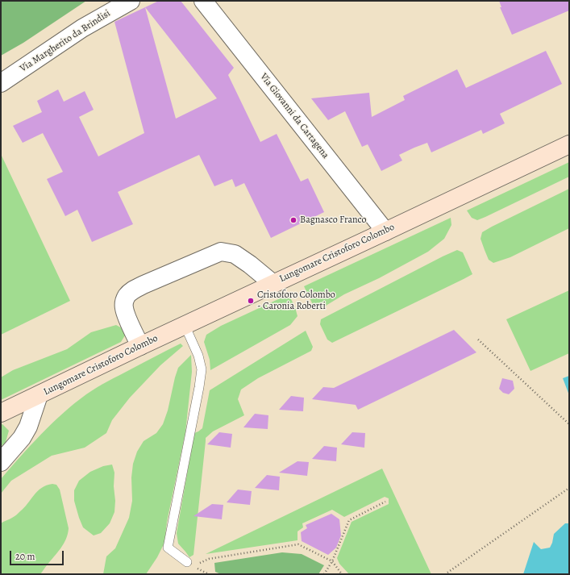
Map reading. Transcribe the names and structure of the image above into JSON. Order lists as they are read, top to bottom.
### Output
{
  "streets": {
    "main road": ["Lungomare Cristoforo Colombo"],
    "street": ["Via Margherito da Brindisi", "Via Giovanni da Cartagena"]
  },
  "crossings": [
    ["Via Giovanni da Cartagena", "Lungomare Cristoforo Colombo"]
  ],
  "places": ["Bagnasco Franco", "Cristoforo Colombo - Caronia Roberti"],
  "scale_bar": "20 m"
}
